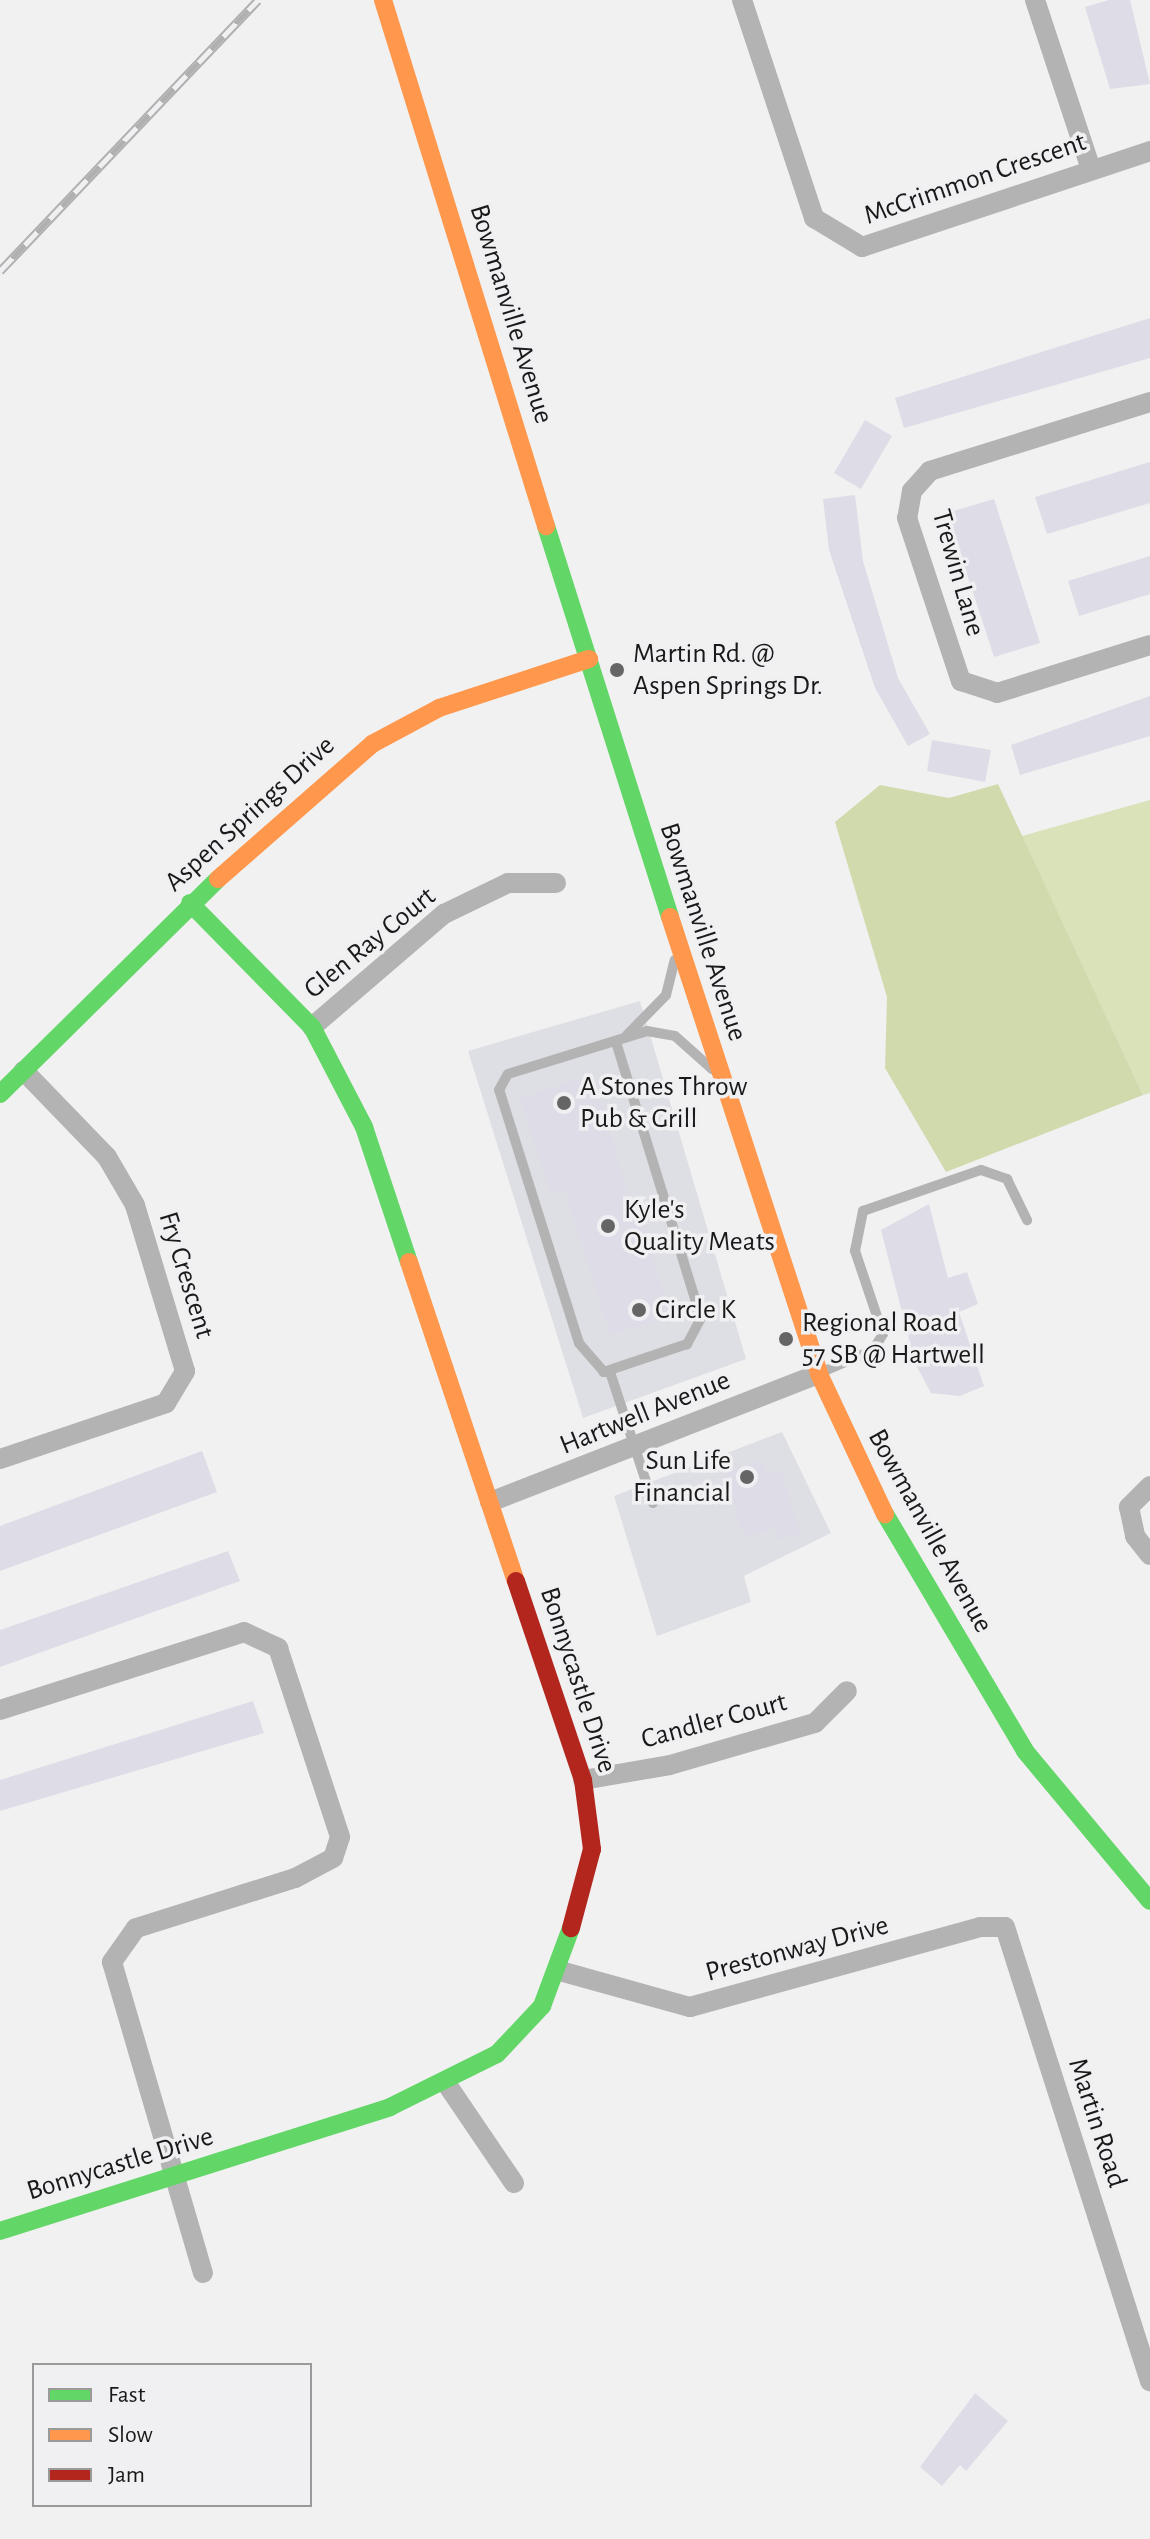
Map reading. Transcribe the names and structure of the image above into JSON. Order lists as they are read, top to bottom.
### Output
{
  "streets": {
    "street": [
      "McCrimmon Crescent",
      "Bowmanville Avenue",
      "Trewin Lane",
      "Aspen Springs Drive",
      "Glen Ray Court",
      "Fry Crescent",
      "Hartwell Avenue",
      "Bonnycastle Drive",
      "Candler Court",
      "Prestonway Drive",
      "Martin Road"
    ]
  },
  "crossings": [
    ["Bowmanville Avenue", "Aspen Springs Drive"],
    ["Bowmanville Avenue", "Hartwell Avenue"],
    ["Aspen Springs Drive", "Fry Crescent"],
    ["Aspen Springs Drive", "Bonnycastle Drive"],
    ["Glen Ray Court", "Bonnycastle Drive"],
    ["Hartwell Avenue", "Bonnycastle Drive"],
    ["Bonnycastle Drive", "Candler Court"],
    ["Bonnycastle Drive", "Prestonway Drive"],
    ["Prestonway Drive", "Martin Road"]
  ],
  "places": [
    "Martin Rd. @ Aspen Springs Dr.",
    "A Stones Throw Pub & Grill",
    "Kyle's Quality Meats",
    "Circle K",
    "Regional Road 57 SB @ Hartwell",
    "Sun Life Financial"
  ],
  "legend": ["Fast", "Slow", "Jam"]
}
